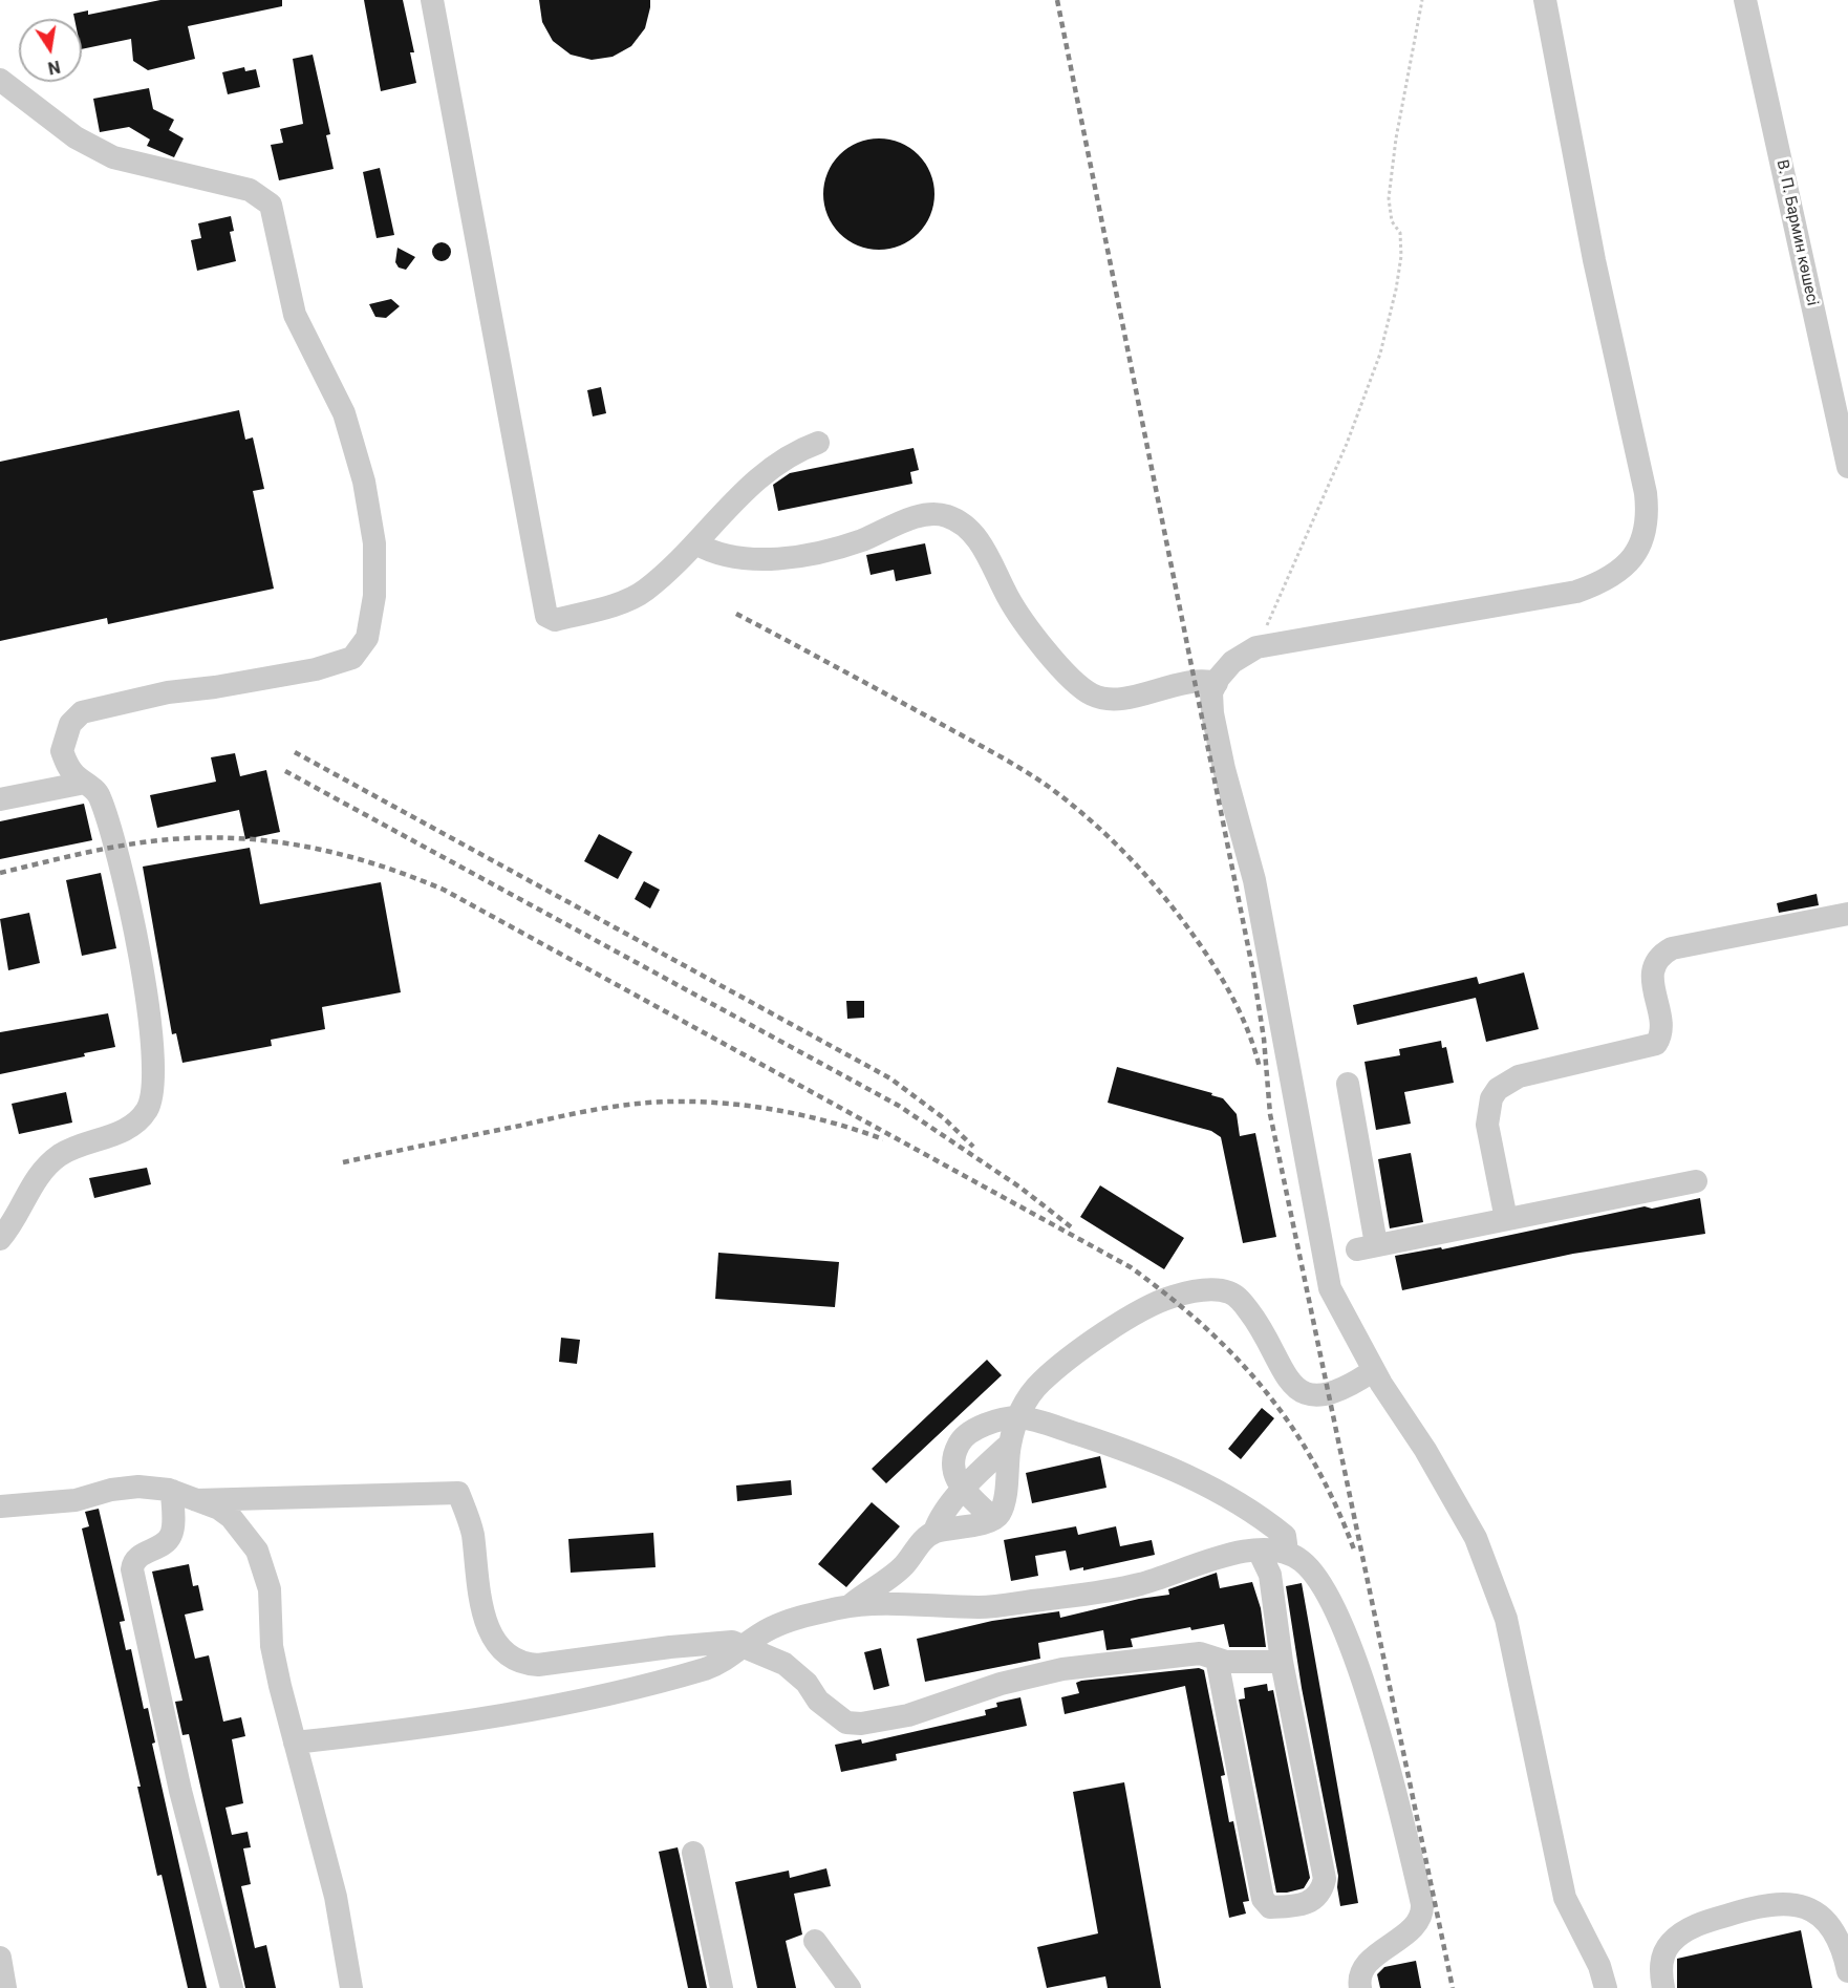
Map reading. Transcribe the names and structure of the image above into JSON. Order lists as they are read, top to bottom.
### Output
{
  "streets": {
    "street": ["В. П. Бармин көшесі"]
  },
  "north": "bottom"
}
